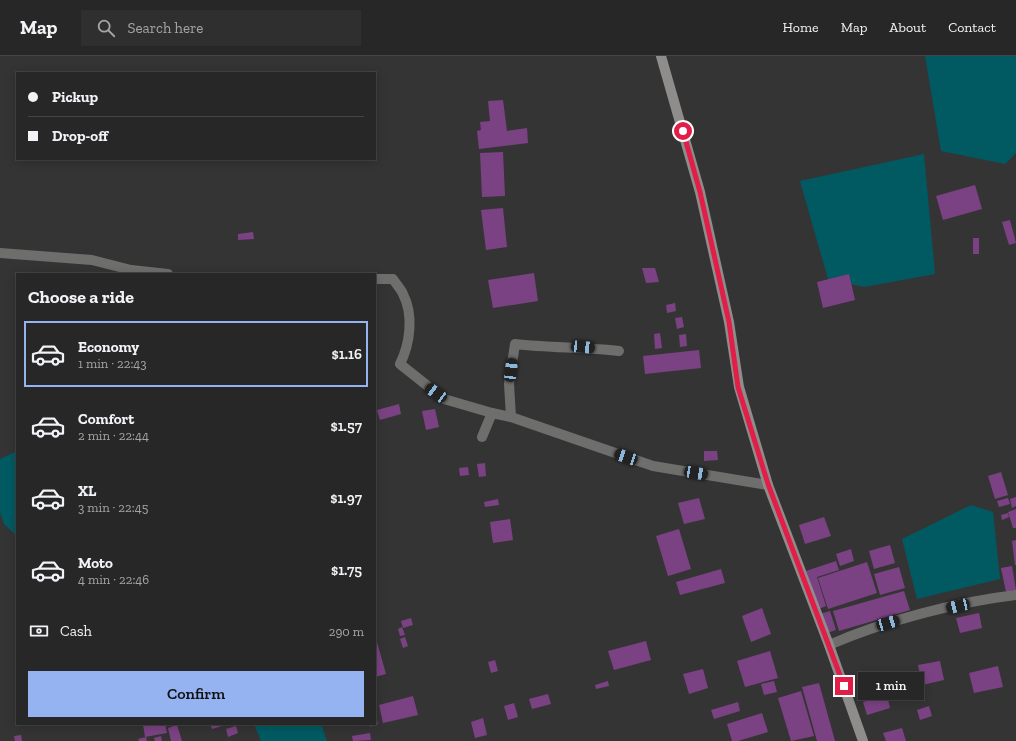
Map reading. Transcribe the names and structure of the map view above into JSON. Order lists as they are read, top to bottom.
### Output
{
  "page": {
    "header": "Map",
    "search": "Search here",
    "nav": [
      "Home",
      "Map",
      "About",
      "Contact"
    ],
    "banner": ["Pickup", "Drop-off"],
    "heading": "Choose a ride",
    "list": [
      {
        "name": "Economy",
        "note": "1 min · 22:43",
        "value": "$1.16"
      },
      {
        "name": "Comfort",
        "note": "2 min · 22:44",
        "value": "$1.57"
      },
      {
        "name": "XL",
        "note": "3 min · 22:45",
        "value": "$1.97"
      },
      {
        "name": "Moto",
        "note": "4 min · 22:46",
        "value": "$1.75"
      }
    ],
    "pay": ["Cash", "290 m"],
    "buttons": "Confirm",
    "bubble": "1 min"
  }
}
